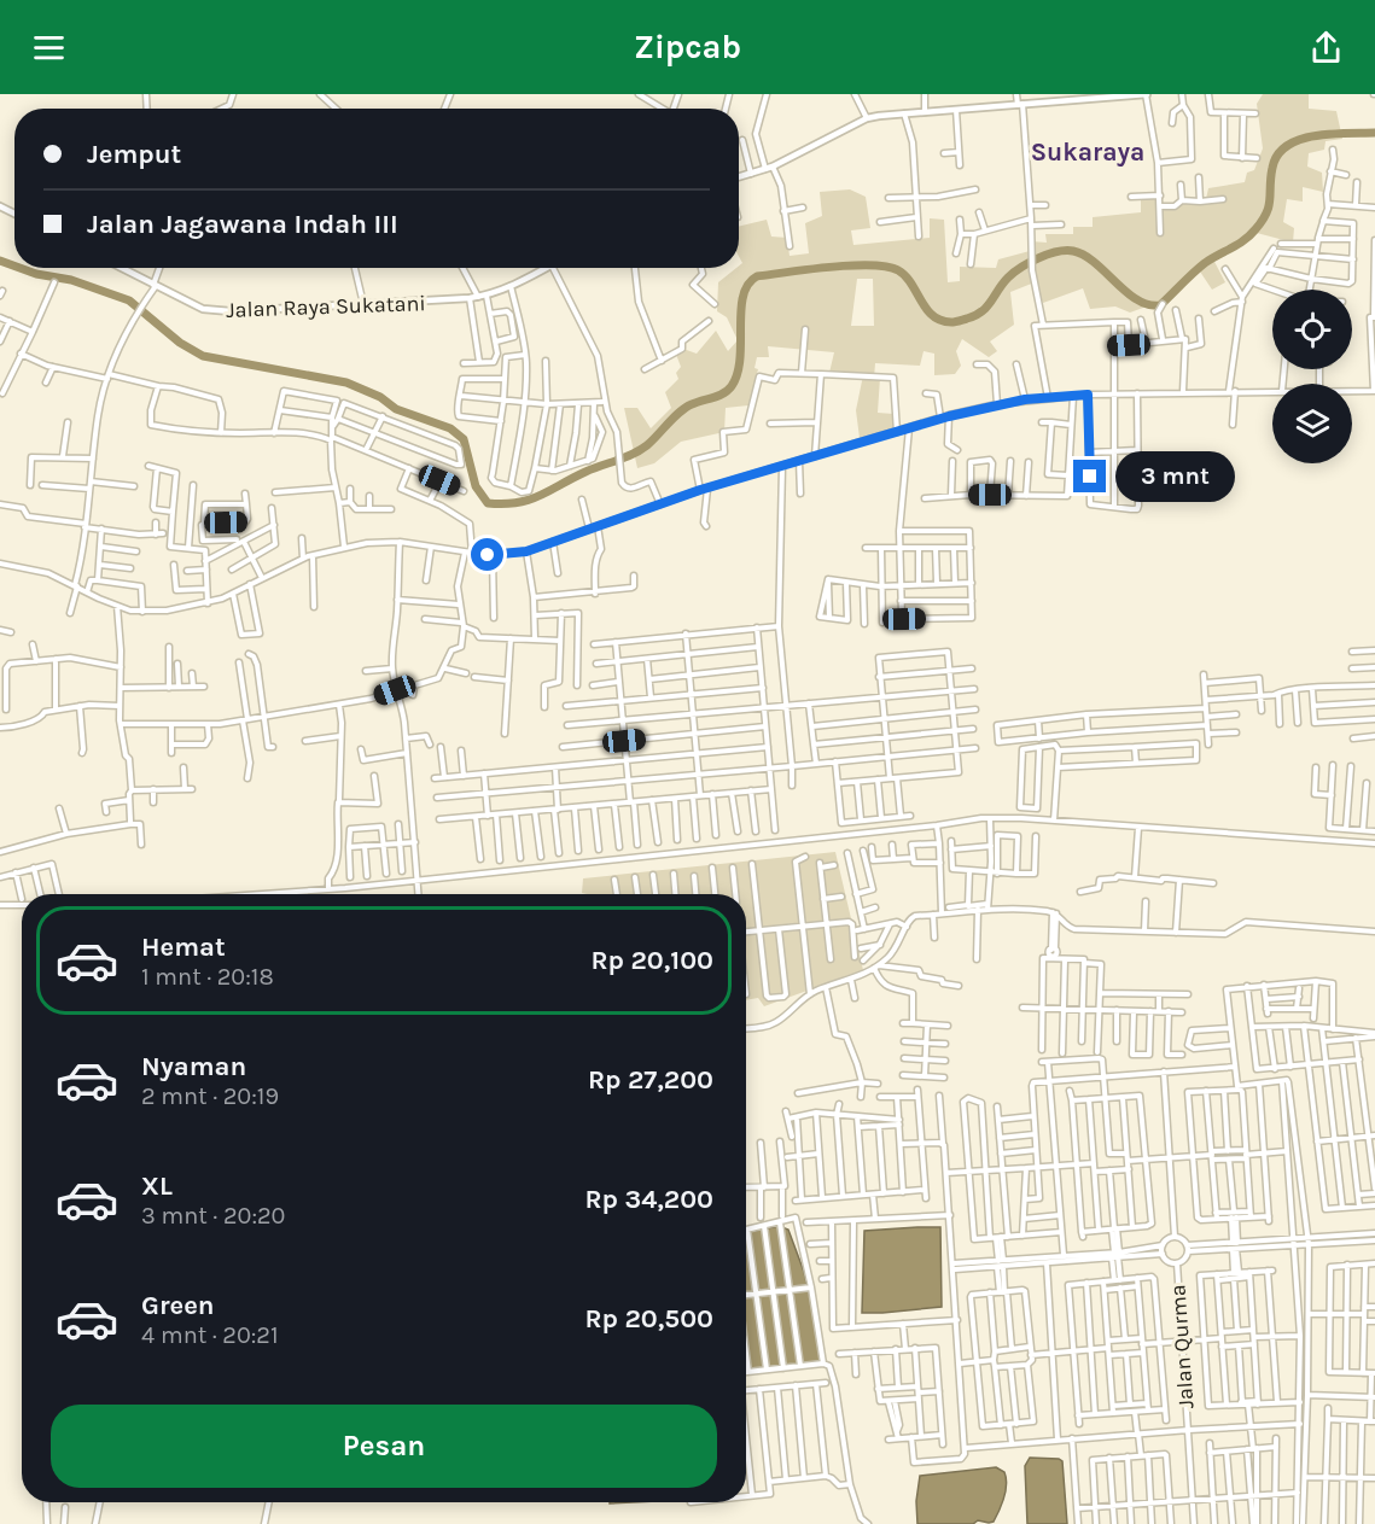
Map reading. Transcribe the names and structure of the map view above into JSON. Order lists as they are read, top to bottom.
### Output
{
  "streets": {
    "main road": ["Jalan Raya Sukatani"],
    "street": ["Jalan Qurma"]
  },
  "districts": ["Sukaraya"],
  "page": {
    "header": "Zipcab",
    "banner": ["Jemput", "Jalan Jagawana Indah III"],
    "bubble": "3 mnt",
    "list": [
      {
        "name": "Hemat",
        "note": "1 mnt · 20:18",
        "value": "Rp 20,100"
      },
      {
        "name": "Nyaman",
        "note": "2 mnt · 20:19",
        "value": "Rp 27,200"
      },
      {
        "name": "XL",
        "note": "3 mnt · 20:20",
        "value": "Rp 34,200"
      },
      {
        "name": "Green",
        "note": "4 mnt · 20:21",
        "value": "Rp 20,500"
      }
    ],
    "buttons": "Pesan"
  }
}
